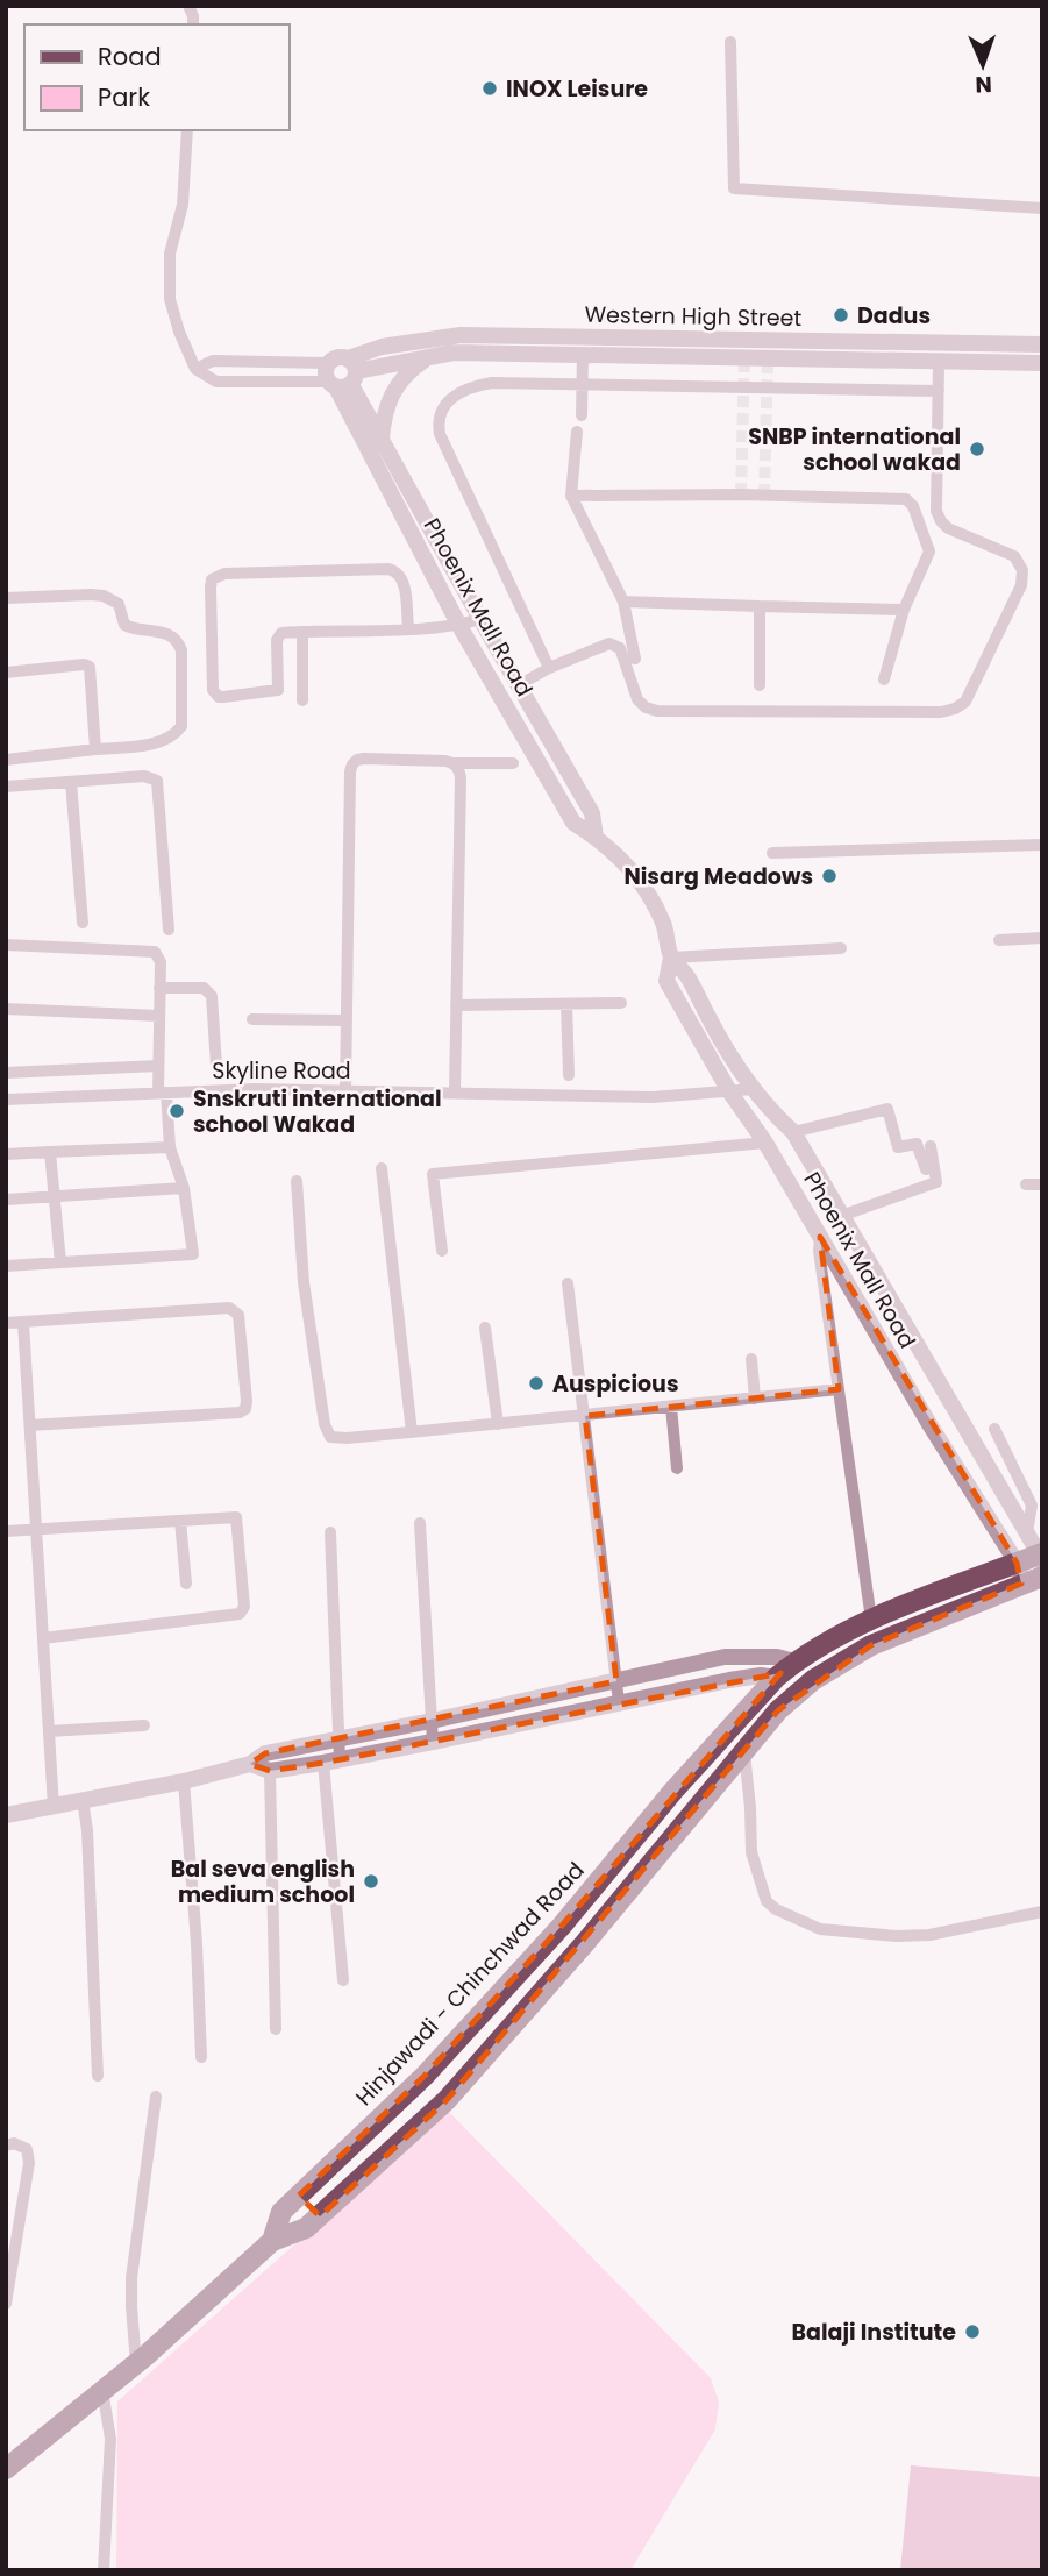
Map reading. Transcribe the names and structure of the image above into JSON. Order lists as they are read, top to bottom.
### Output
{
  "streets": {
    "main road": ["Hinjawadi - Chinchwad Road"],
    "street": ["Western High Street", "Phoenix Mall Road", "Skyline Road"]
  },
  "crossings": [
    ["Western High Street", "Phoenix Mall Road"],
    ["Phoenix Mall Road", "Skyline Road"],
    ["Phoenix Mall Road", "Hinjawadi - Chinchwad Road"]
  ],
  "places": [
    "INOX Leisure",
    "Dadus",
    "SNBP international school wakad",
    "Nisarg Meadows",
    "Snskruti international school Wakad",
    "Auspicious",
    "Bal seva english medium school",
    "Balaji Institute"
  ],
  "legend": ["Road", "Park"],
  "north": "bottom"
}
